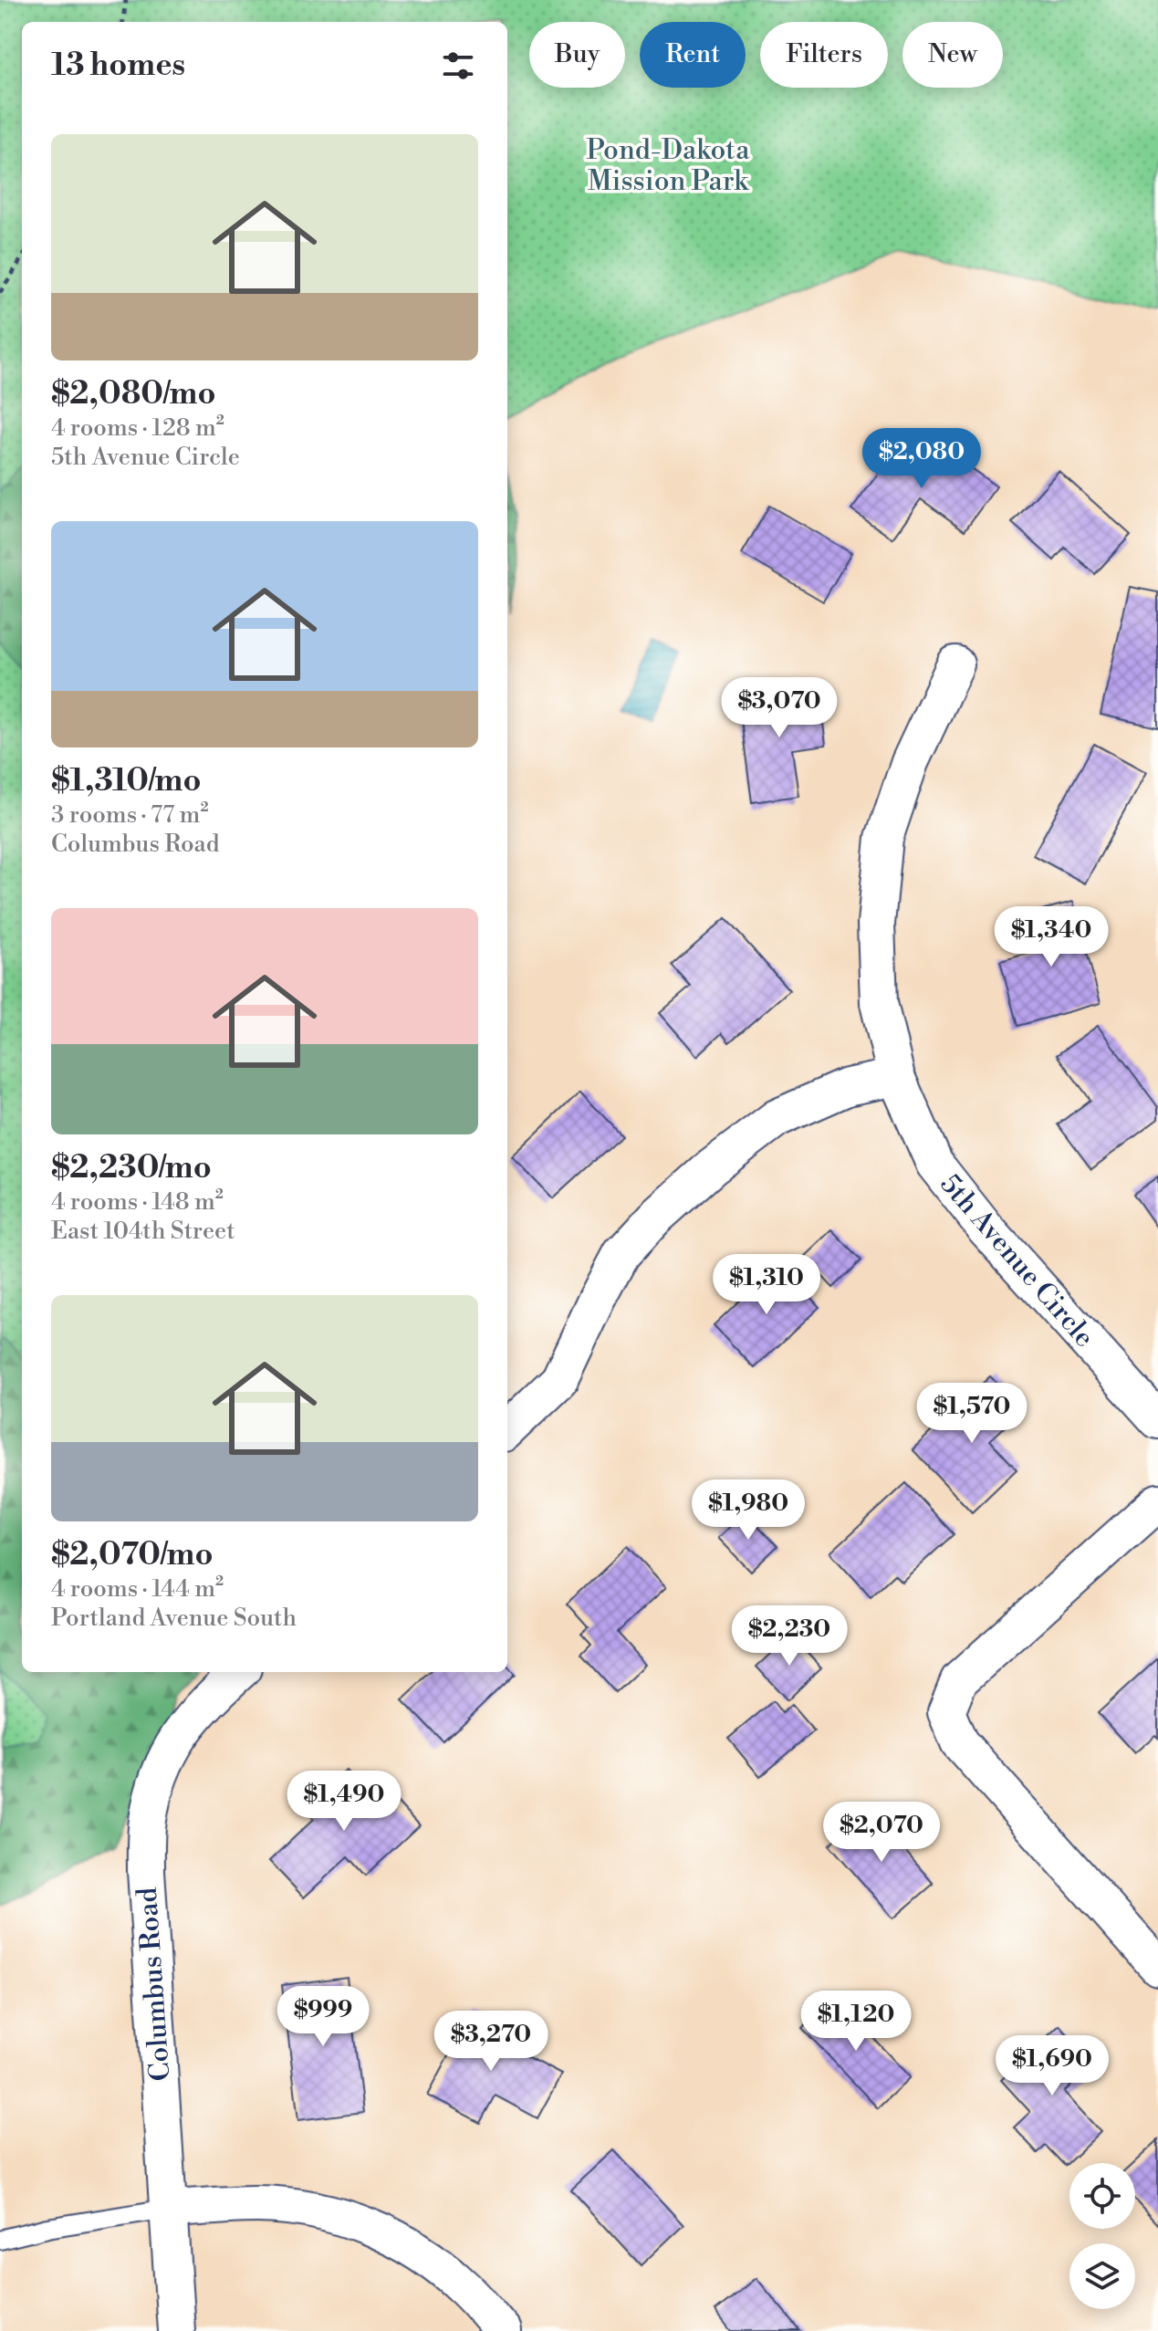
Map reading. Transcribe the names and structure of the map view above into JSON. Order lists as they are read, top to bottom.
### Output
{
  "streets": {
    "street": ["5th Avenue Circle", "Columbus Road"]
  },
  "parks": ["Pond-Dakota Mission Park"],
  "page": {
    "chip": [
      "Buy",
      "Rent",
      "Filters",
      "New"
    ],
    "heading": "13 homes",
    "list": [
      {
        "name": "$2,080/mo",
        "note": "4 rooms · 128 m² · 5th Avenue Circle"
      },
      {
        "name": "$1,310/mo",
        "note": "3 rooms · 77 m² · Columbus Road"
      },
      {
        "name": "$2,230/mo",
        "note": "4 rooms · 148 m² · East 104th Street"
      },
      {
        "name": "$2,070/mo",
        "note": "4 rooms · 144 m² · Portland Avenue South"
      }
    ],
    "price": [
      "$2,080",
      "$3,070",
      "$1,340",
      "$1,310",
      "$1,570",
      "$1,980",
      "$2,230",
      "$1,490",
      "$2,070",
      "$999",
      "$1,120",
      "$3,270",
      "$1,690"
    ]
  }
}
